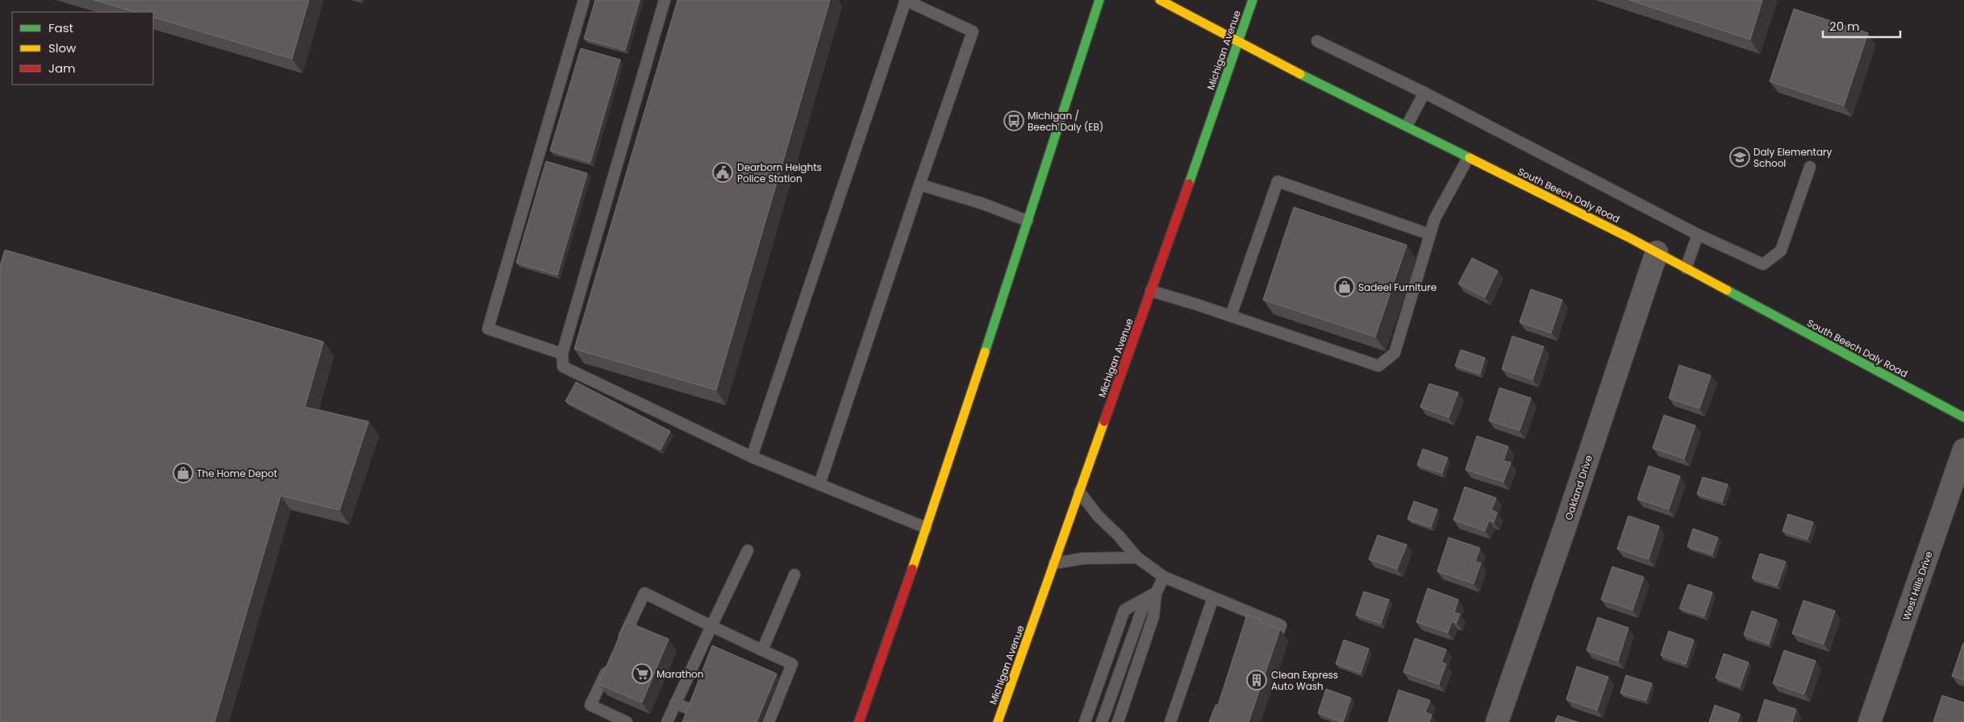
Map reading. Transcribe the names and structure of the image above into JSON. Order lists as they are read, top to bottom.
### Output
{
  "streets": {
    "main road": ["Michigan Avenue", "South Beech Daly Road"],
    "street": ["Oakland Drive", "West Hills Drive"]
  },
  "crossings": [
    ["Michigan Avenue", "South Beech Daly Road"],
    ["South Beech Daly Road", "Oakland Drive"]
  ],
  "places": {
    "bus stop": ["Michigan / Beech Daly (EB)"],
    "school or university": ["Daly Elementary School"],
    "public building": ["Dearborn Heights Police Station"],
    "shop": ["Sadeel Furniture", "The Home Depot"],
    "supermarket": ["Marathon"],
    "building": ["Clean Express Auto Wash"]
  },
  "legend": ["Fast", "Slow", "Jam"],
  "scale_bar": "20 m"
}
